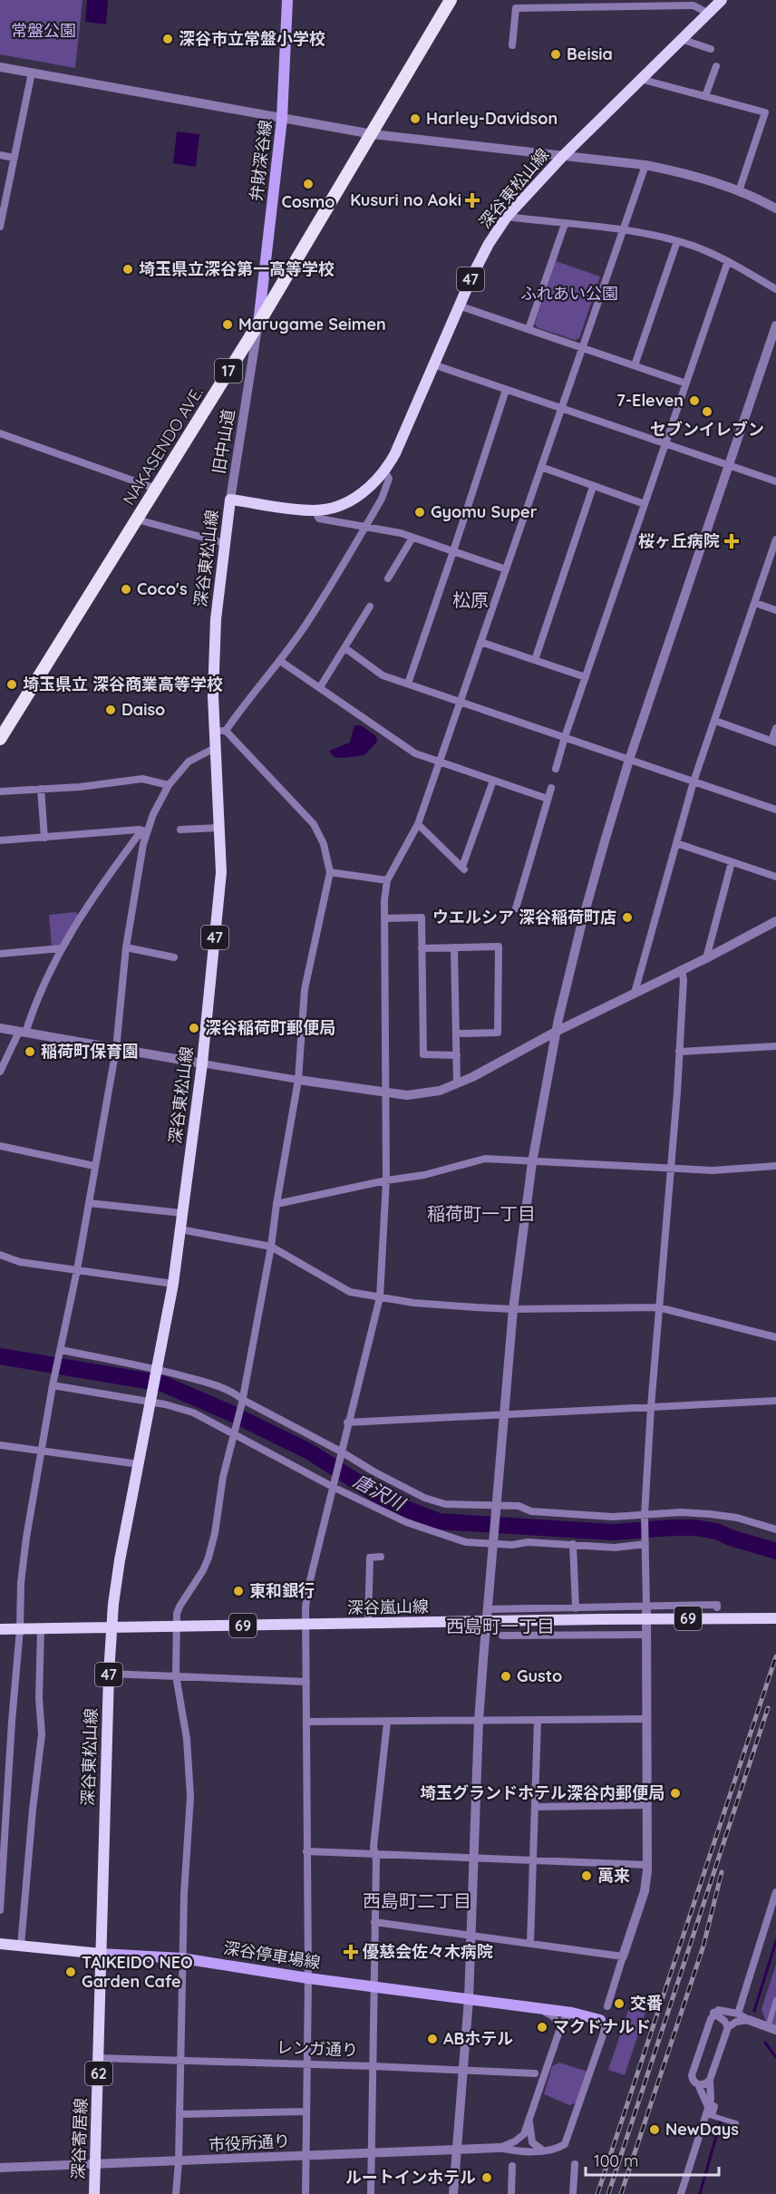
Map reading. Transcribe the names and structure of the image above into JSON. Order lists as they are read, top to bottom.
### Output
{
  "streets": {
    "highway": ["17", "NAKASENDO AVE."],
    "main road": [
      "弁財深谷線",
      "深谷東松山線",
      "47",
      "深谷嵐山線",
      "69",
      "深谷停車場線",
      "62",
      "深谷寄居線"
    ],
    "street": ["旧中山道", "レンガ通り", "市役所通り"]
  },
  "crossings": [
    ["弁財深谷線", "旧中山道"],
    ["弁財深谷線", "NAKASENDO AVE."],
    ["深谷東松山線", "47"],
    ["深谷東松山線", "旧中山道"],
    ["深谷東松山線", "深谷嵐山線"],
    ["深谷東松山線", "深谷停車場線"],
    ["深谷東松山線", "深谷寄居線"],
    ["旧中山道", "NAKASENDO AVE."],
    ["深谷停車場線", "深谷寄居線"],
    ["レンガ通り", "深谷寄居線"],
    ["深谷寄居線", "市役所通り"]
  ],
  "districts": [
    "松原",
    "稲荷町一丁目",
    "西島町一丁目",
    "西島町二丁目"
  ],
  "water": ["唐沢川"],
  "parks": ["常盤公園", "ふれあい公園"],
  "places": {
    "other": [
      "深谷市立常盤小学校",
      "Beisia",
      "Harley-Davidson",
      "Cosmo",
      "埼玉県立深谷第一高等学校",
      "Marugame Seimen",
      "7-Eleven",
      "セブンイレブン",
      "Gyomu Super",
      "Coco's",
      "埼玉県立 深谷商業高等学校",
      "Daiso",
      "ウエルシア 深谷稲荷町店",
      "深谷稲荷町郵便局",
      "稲荷町保育園",
      "東和銀行",
      "Gusto",
      "埼玉グランドホテル深谷内郵便局",
      "萬来",
      "TAIKEIDO NEO Garden Cafe",
      "交番",
      "マクドナルド",
      "ABホテル",
      "NewDays",
      "ルートインホテル"
    ],
    "health": ["Kusuri no Aoki", "桜ヶ丘病院", "優慈会佐々木病院"]
  },
  "scale_bar": "100 m"
}
